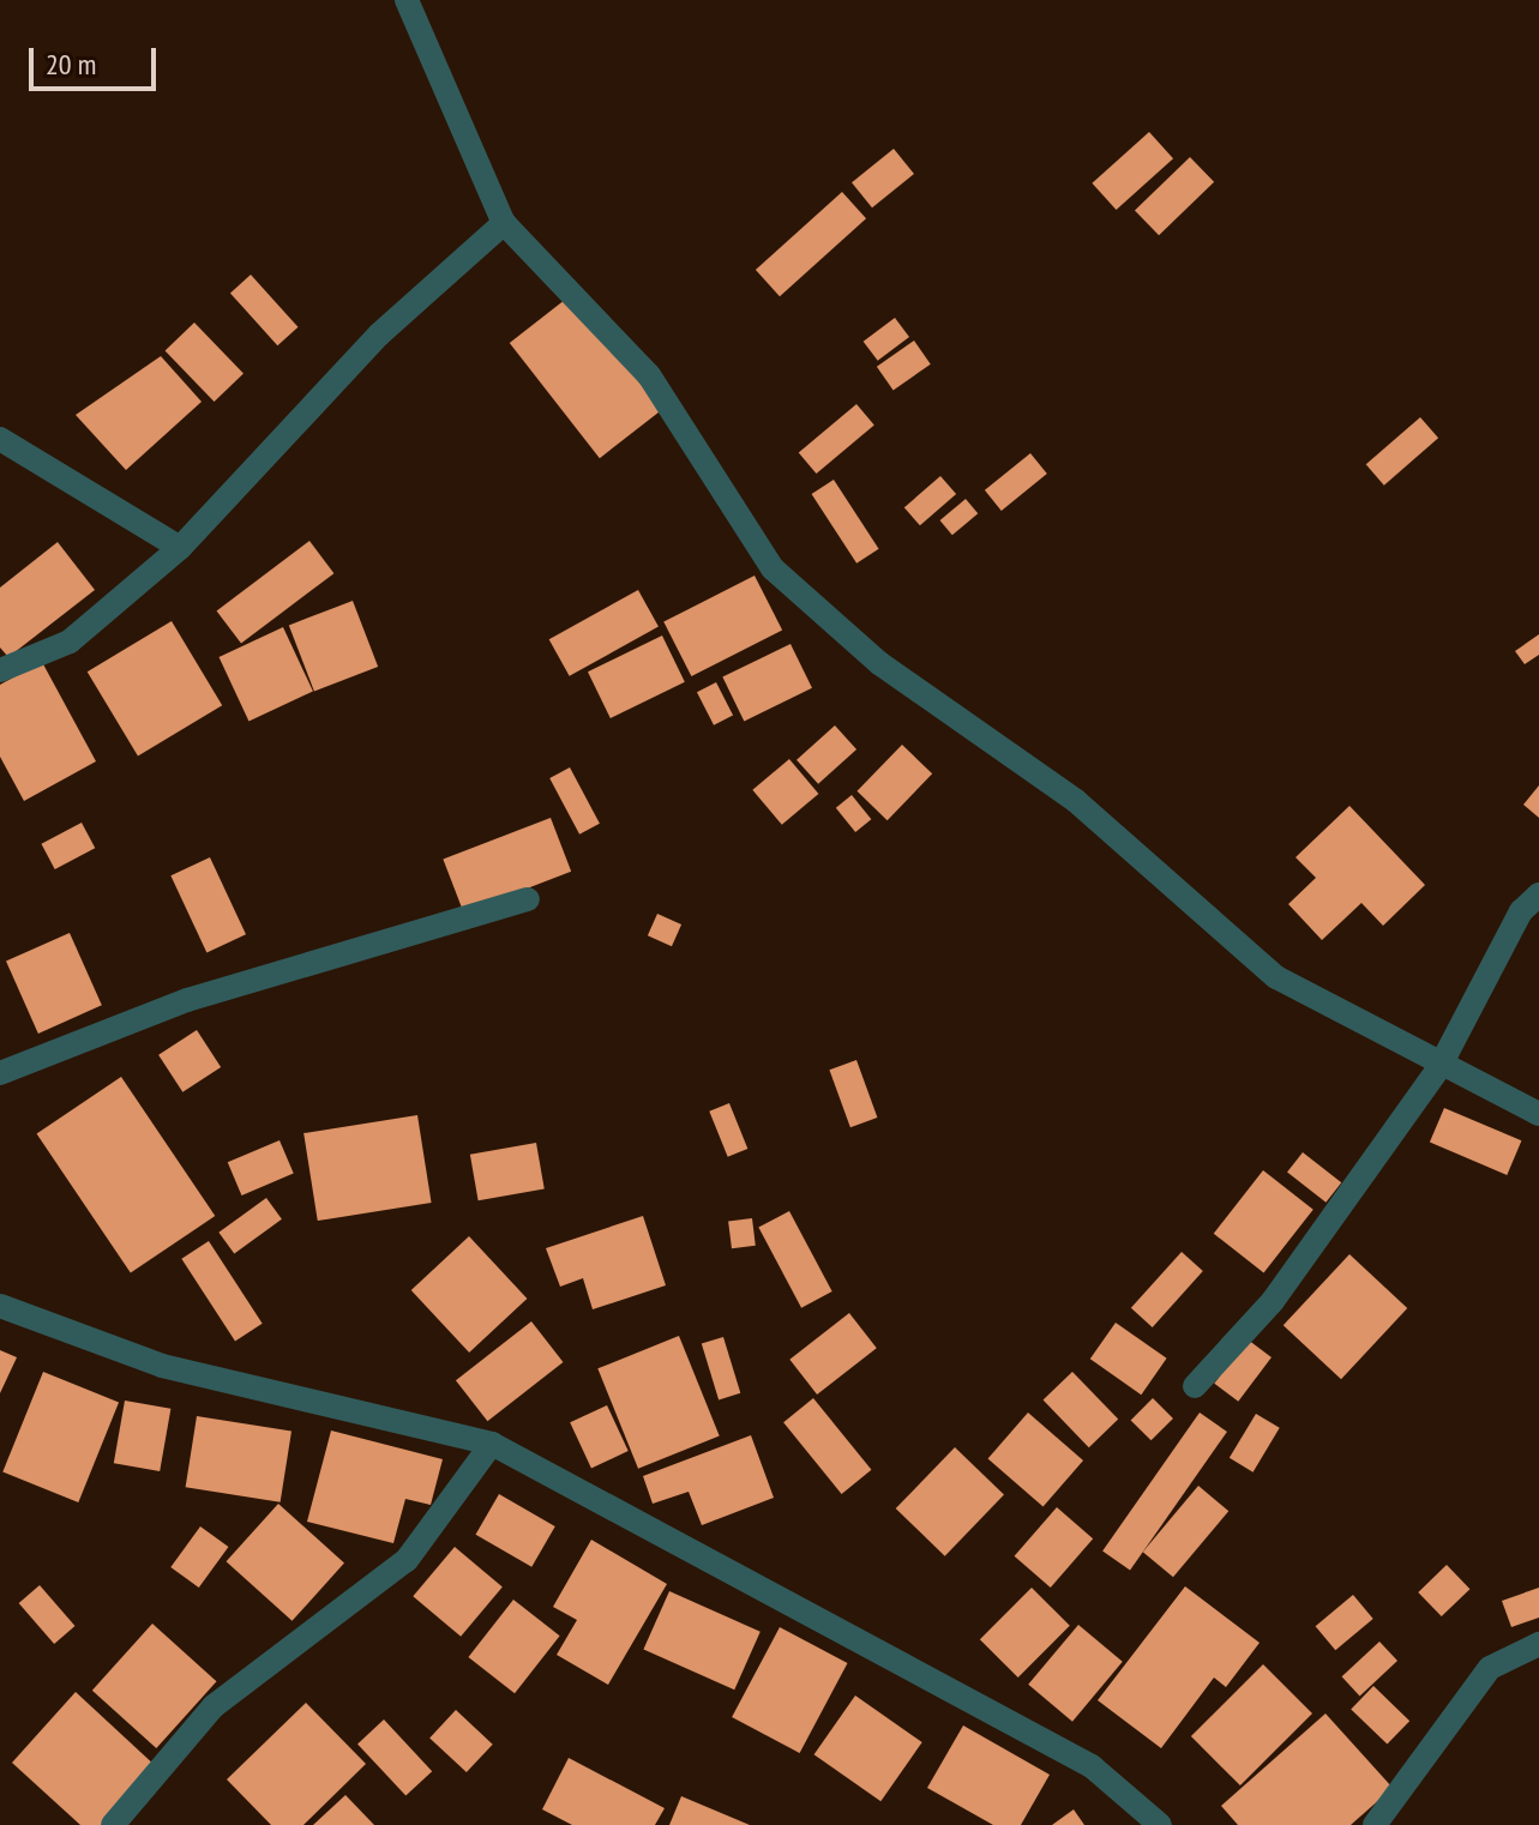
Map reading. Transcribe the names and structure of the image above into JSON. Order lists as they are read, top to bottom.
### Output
{
  "scale_bar": "20 m"
}
